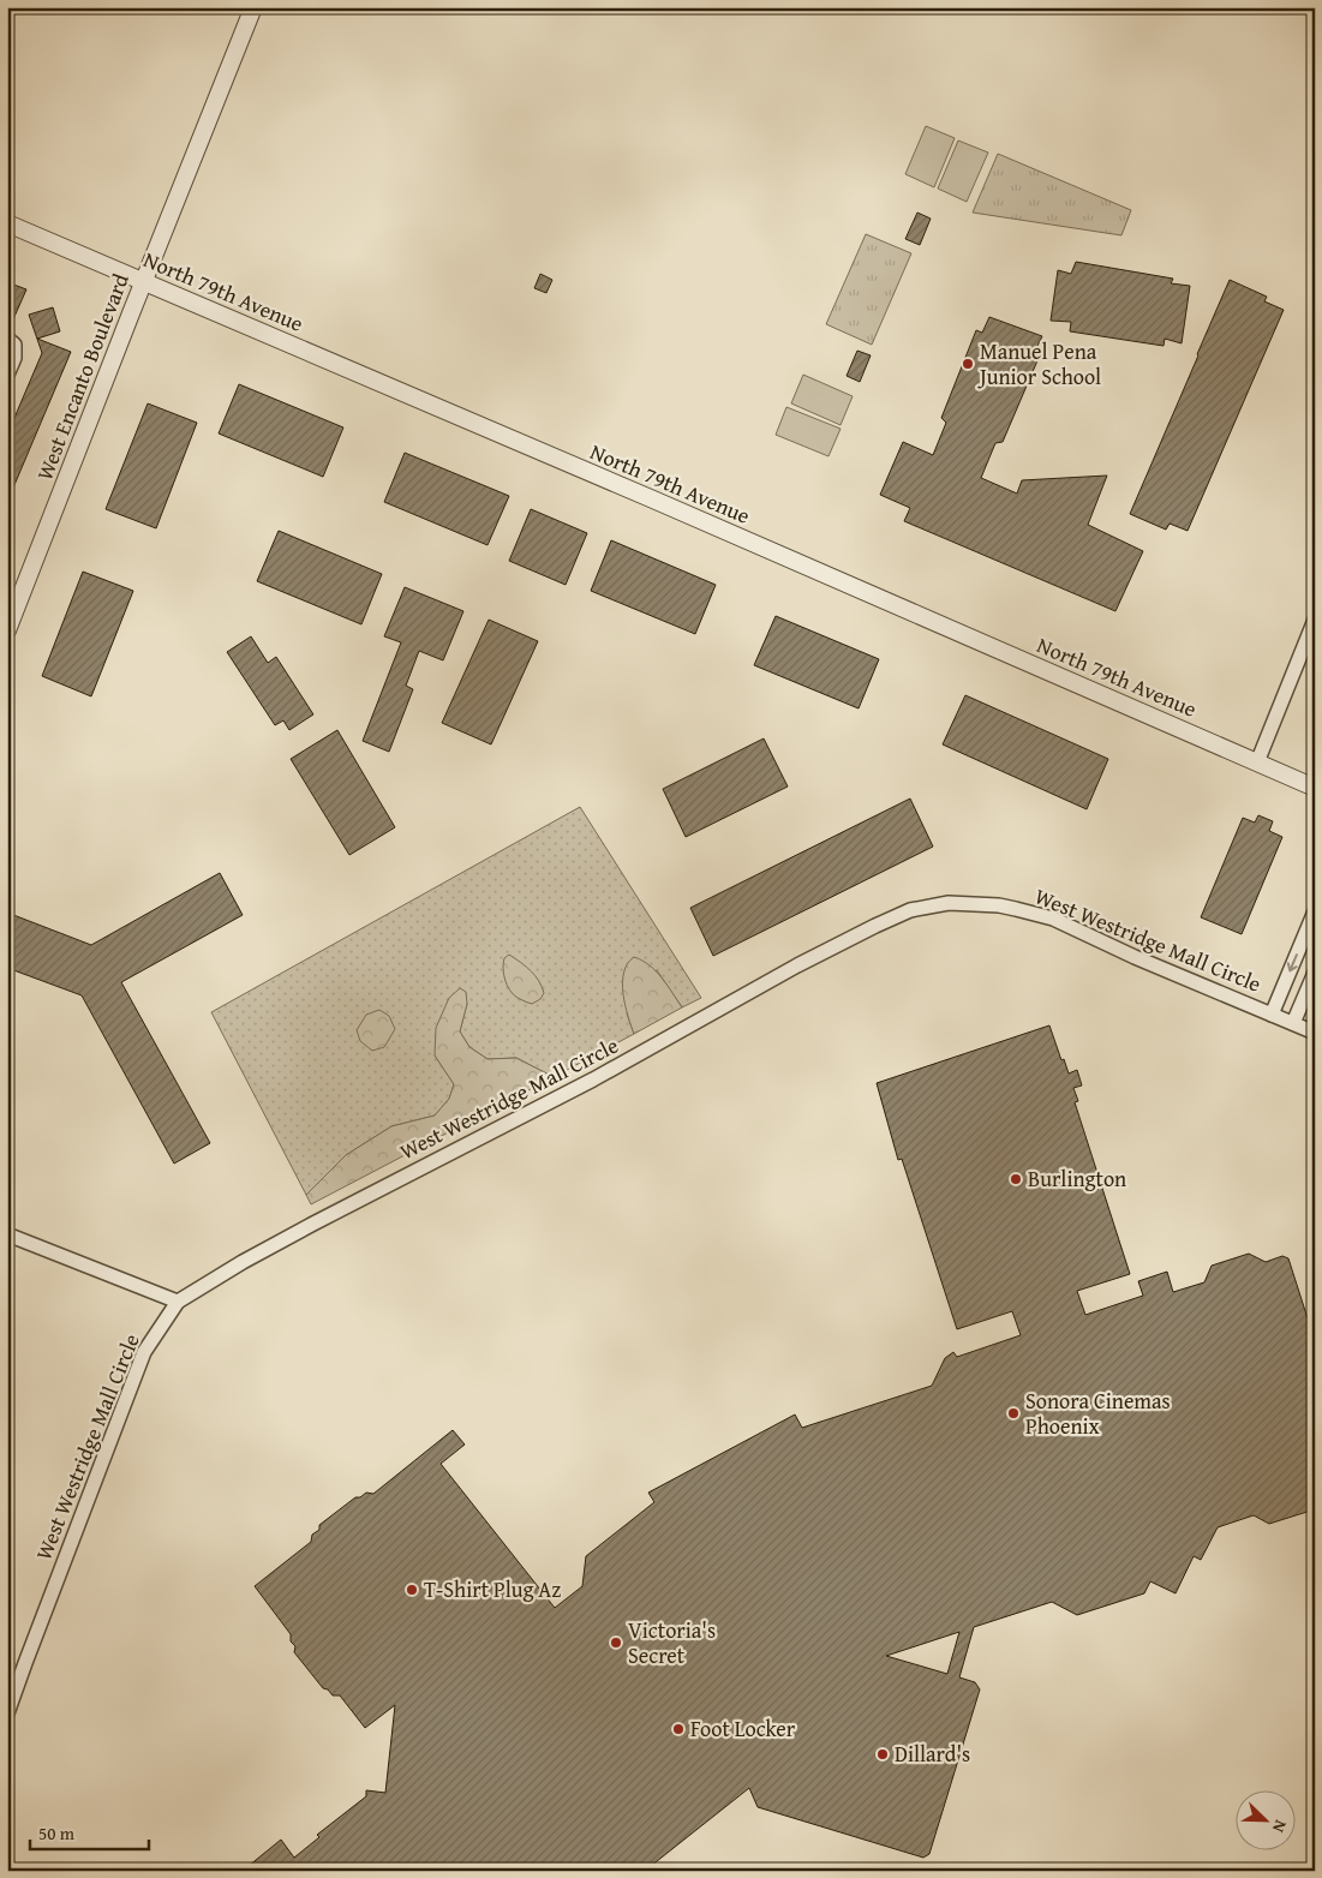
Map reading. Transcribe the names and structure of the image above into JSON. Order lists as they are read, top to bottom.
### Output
{
  "streets": {
    "street": ["North 79th Avenue", "West Encanto Boulevard", "West Westridge Mall Circle"]
  },
  "crossings": [
    ["North 79th Avenue", "West Encanto Boulevard"]
  ],
  "places": [
    "Manuel Pena Junior School",
    "Burlington",
    "Sonora Cinemas Phoenix",
    "T-Shirt Plug Az",
    "Victoria's Secret",
    "Foot Locker",
    "Dillard's"
  ],
  "scale_bar": "50 m",
  "north": "bottom right"
}
